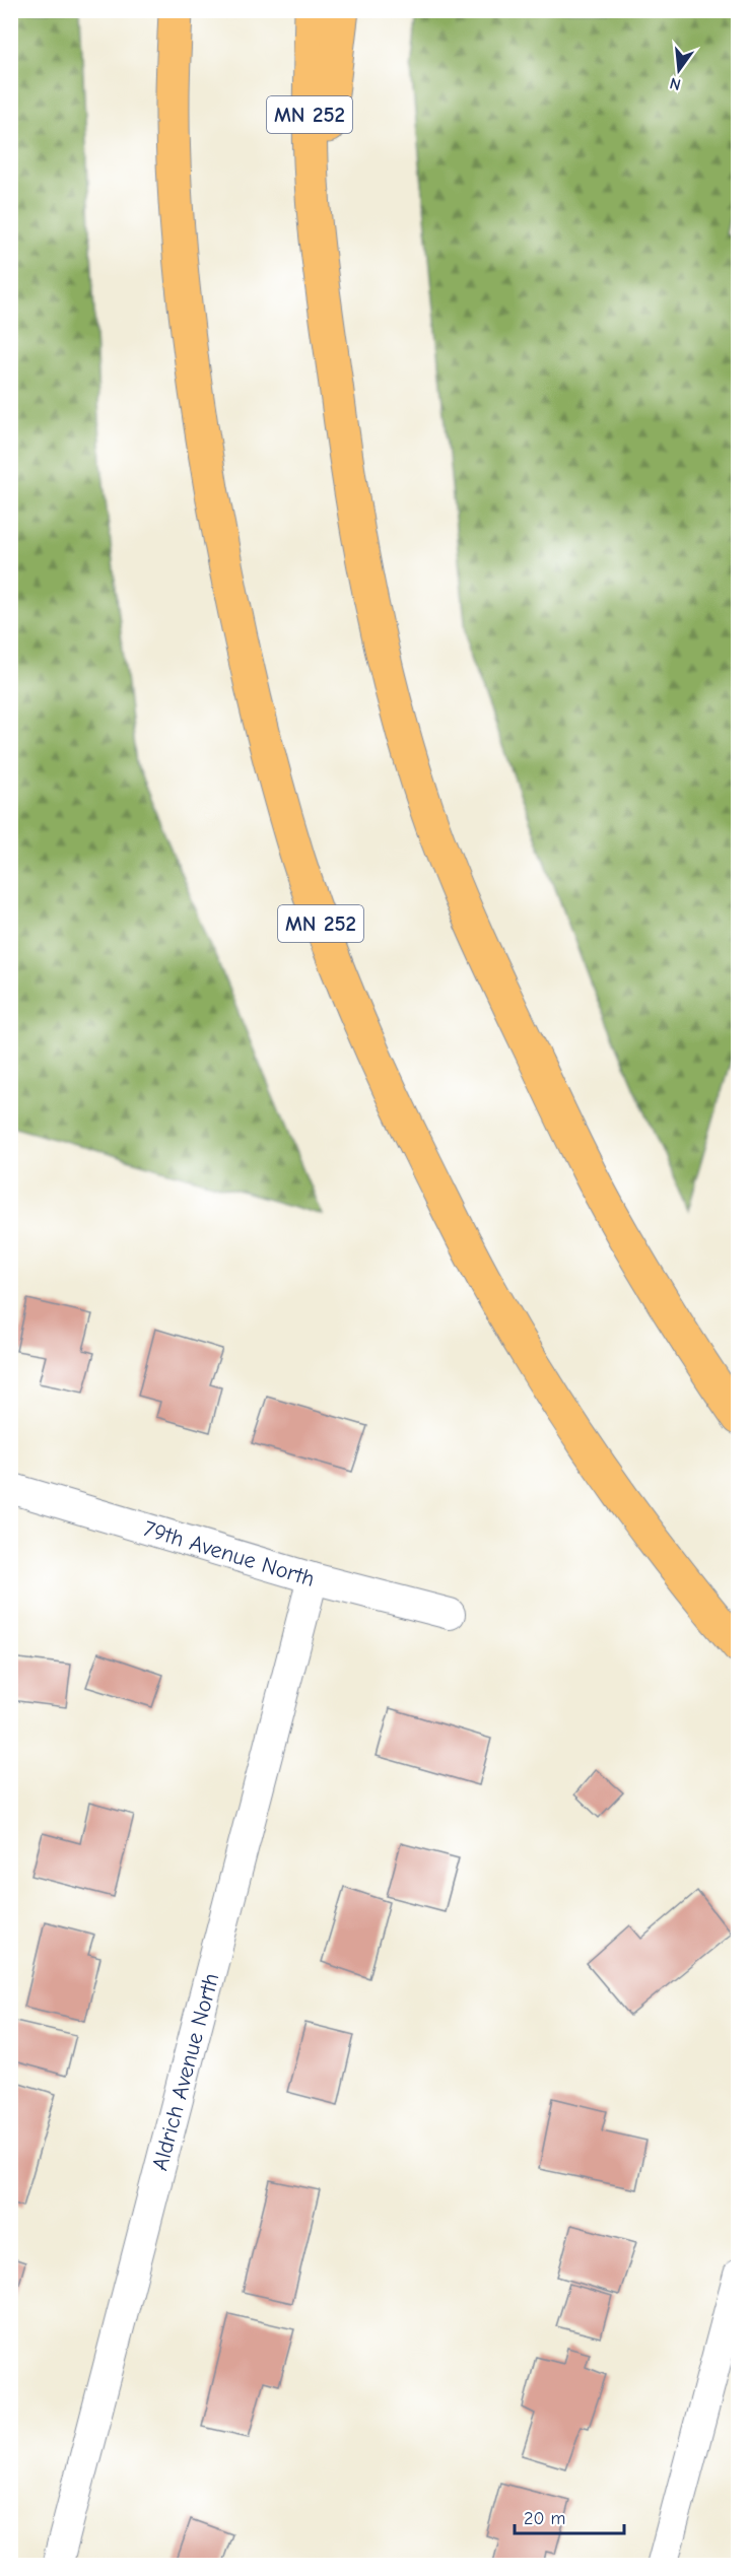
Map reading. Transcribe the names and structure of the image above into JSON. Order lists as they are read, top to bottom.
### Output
{
  "streets": {
    "highway": ["MN 252"],
    "street": ["79th Avenue North", "Aldrich Avenue North"]
  },
  "crossings": [
    ["79th Avenue North", "Aldrich Avenue North"]
  ],
  "scale_bar": "20 m",
  "north": "bottom"
}
